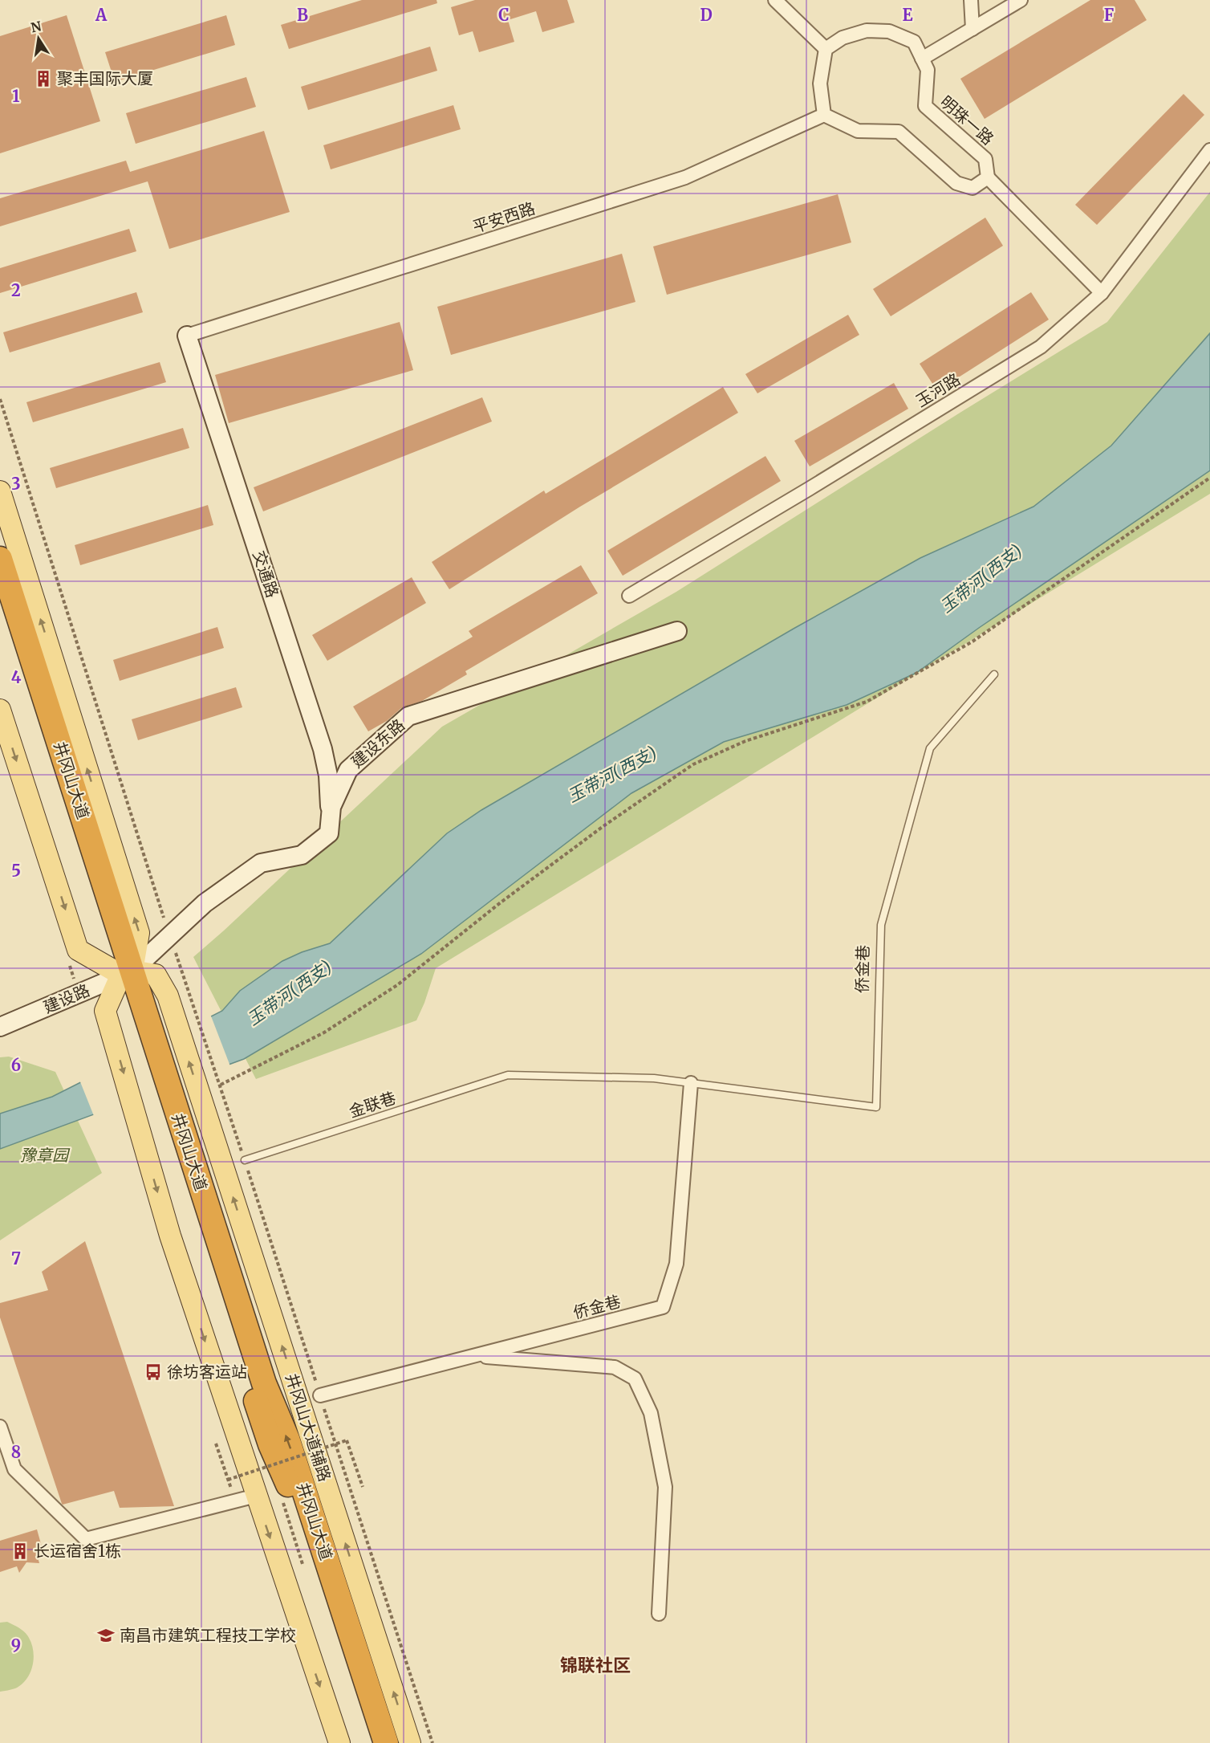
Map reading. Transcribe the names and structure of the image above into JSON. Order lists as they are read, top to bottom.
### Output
{
  "streets": {
    "highway": ["井冈山大道"],
    "main road": ["井冈山大道辅路"],
    "street": [
      "明珠一路",
      "平安西路",
      "玉河路",
      "交通路",
      "建设东路",
      "侨金巷",
      "建设路"
    ],
    "lane": ["金联巷"]
  },
  "crossings": [
    ["明珠一路", "玉河路"],
    ["平安西路", "交通路"],
    ["交通路", "建设东路"],
    ["建设东路", "井冈山大道"],
    ["建设东路", "建设路"],
    ["建设东路", "井冈山大道辅路"],
    ["井冈山大道", "建设路"],
    ["井冈山大道", "井冈山大道辅路"],
    ["侨金巷", "金联巷"],
    ["建设路", "井冈山大道辅路"]
  ],
  "districts": ["锦联社区"],
  "water": ["玉带河(西支)"],
  "parks": ["豫章园"],
  "places": {
    "building": ["聚丰国际大厦", "长运宿舍1栋"],
    "bus stop": ["徐坊客运站"],
    "school or university": ["南昌市建筑工程技工学校"]
  },
  "north": "top",
  "grid": {
    "columns": [
      "A",
      "B",
      "C",
      "D",
      "E",
      "F"
    ],
    "rows": [
      "1",
      "2",
      "3",
      "4",
      "5",
      "6",
      "7",
      "8",
      "9"
    ]
  }
}
